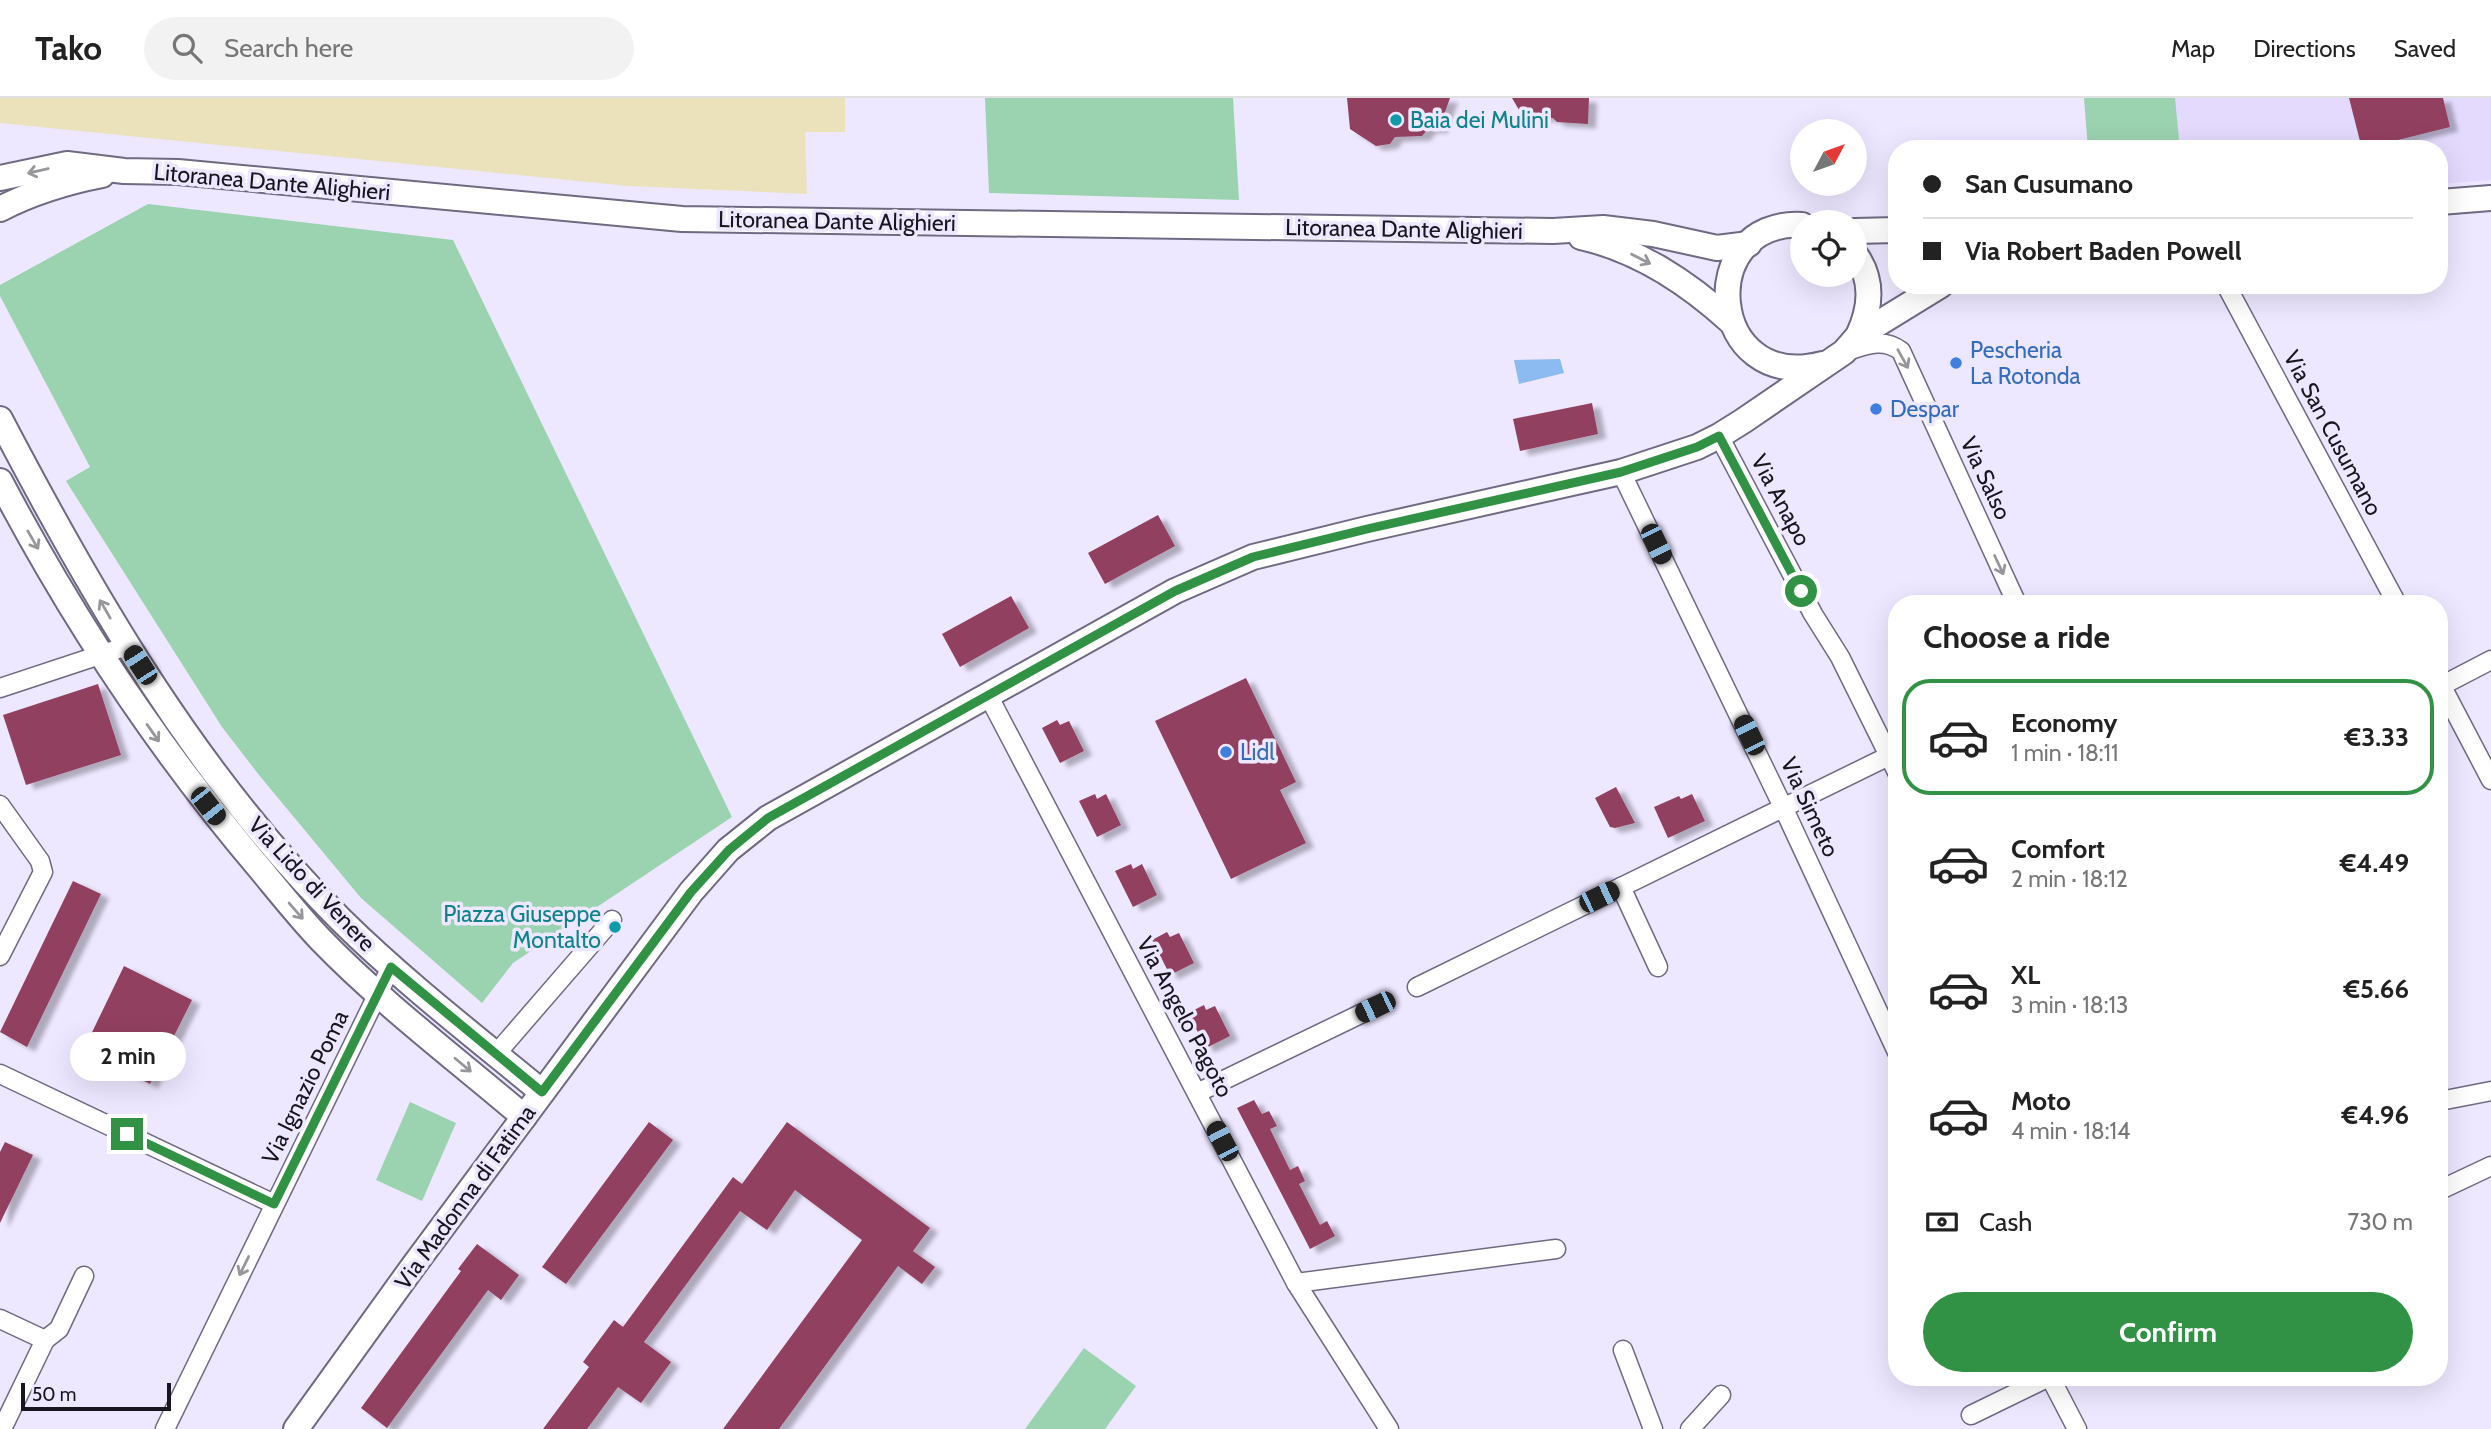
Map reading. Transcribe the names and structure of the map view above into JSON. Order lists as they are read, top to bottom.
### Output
{
  "streets": {
    "street": [
      "Litoranea Dante Alighieri",
      "Via San Cusumano",
      "Via Salso",
      "Via Anapo",
      "Via Simeto",
      "Via Lido di Venere",
      "Via Angelo Pagoto",
      "Via Ignazio Poma",
      "Via Madonna di Fatima"
    ]
  },
  "crossings": [
    ["Via Salso", "Via Madonna di Fatima"],
    ["Via Anapo", "Via Madonna di Fatima"],
    ["Via Simeto", "Via Madonna di Fatima"],
    ["Via Lido di Venere", "Via Ignazio Poma"],
    ["Via Lido di Venere", "Via Madonna di Fatima"],
    ["Via Angelo Pagoto", "Via Madonna di Fatima"]
  ],
  "one_way": ["Via Salso"],
  "places": [
    "Baia dei Mulini",
    "Pescheria La Rotonda",
    "Despar",
    "Lidl",
    "Piazza Giuseppe Montalto"
  ],
  "scale_bar": "50 m",
  "north": "top right",
  "page": {
    "header": "Tako",
    "search": "Search here",
    "nav": ["Map", "Directions", "Saved"],
    "banner": ["San Cusumano", "Via Robert Baden Powell"],
    "heading": "Choose a ride",
    "list": [
      {
        "name": "Economy",
        "note": "1 min · 18:11",
        "value": "€3.33"
      },
      {
        "name": "Comfort",
        "note": "2 min · 18:12",
        "value": "€4.49"
      },
      {
        "name": "XL",
        "note": "3 min · 18:13",
        "value": "€5.66"
      },
      {
        "name": "Moto",
        "note": "4 min · 18:14",
        "value": "€4.96"
      }
    ],
    "bubble": "2 min",
    "pay": ["Cash", "730 m"],
    "buttons": "Confirm",
    "scale": "50 m"
  }
}
